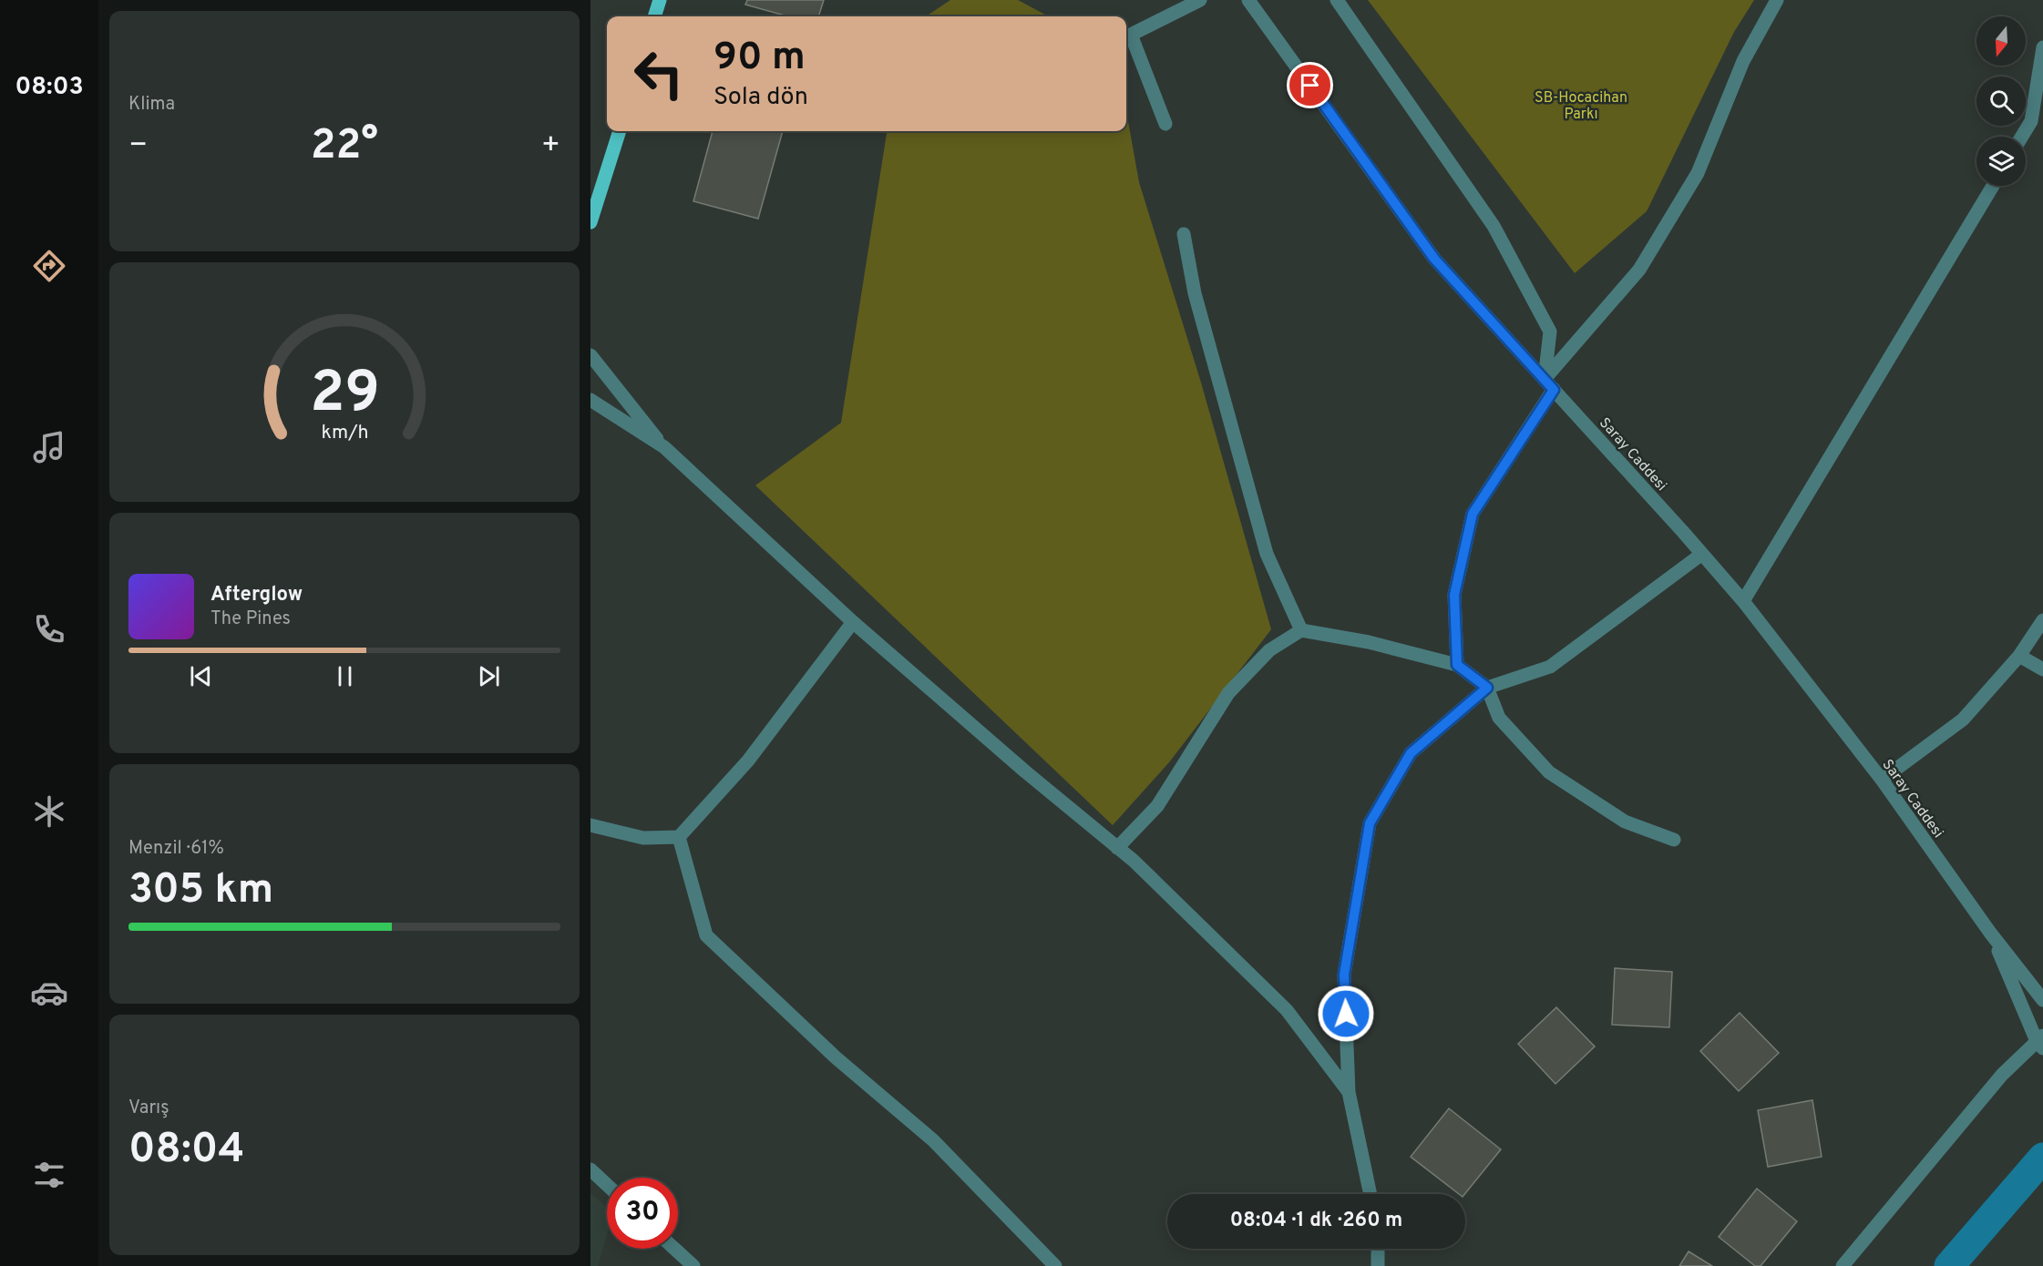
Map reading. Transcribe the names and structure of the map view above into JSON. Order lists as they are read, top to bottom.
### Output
{
  "streets": {
    "street": ["Saray Caddesi"]
  },
  "parks": ["SB-Hocacihan Parkı"],
  "north": "bottom",
  "page": {
    "tabs": "08:03",
    "tile": [
      "Klima",
      ["Menzil · 61%", "305 km"],
      ["Varış", "08:04"]
    ],
    "turn": ["90 m", "Sola dön"],
    "heat": ["−", "22°", "+"],
    "song": ["Afterglow", "The Pines"],
    "limit": "30",
    "trip": "08:04 · 1 dk · 260 m",
    "gauge": ["29", "km/h"]
  }
}
